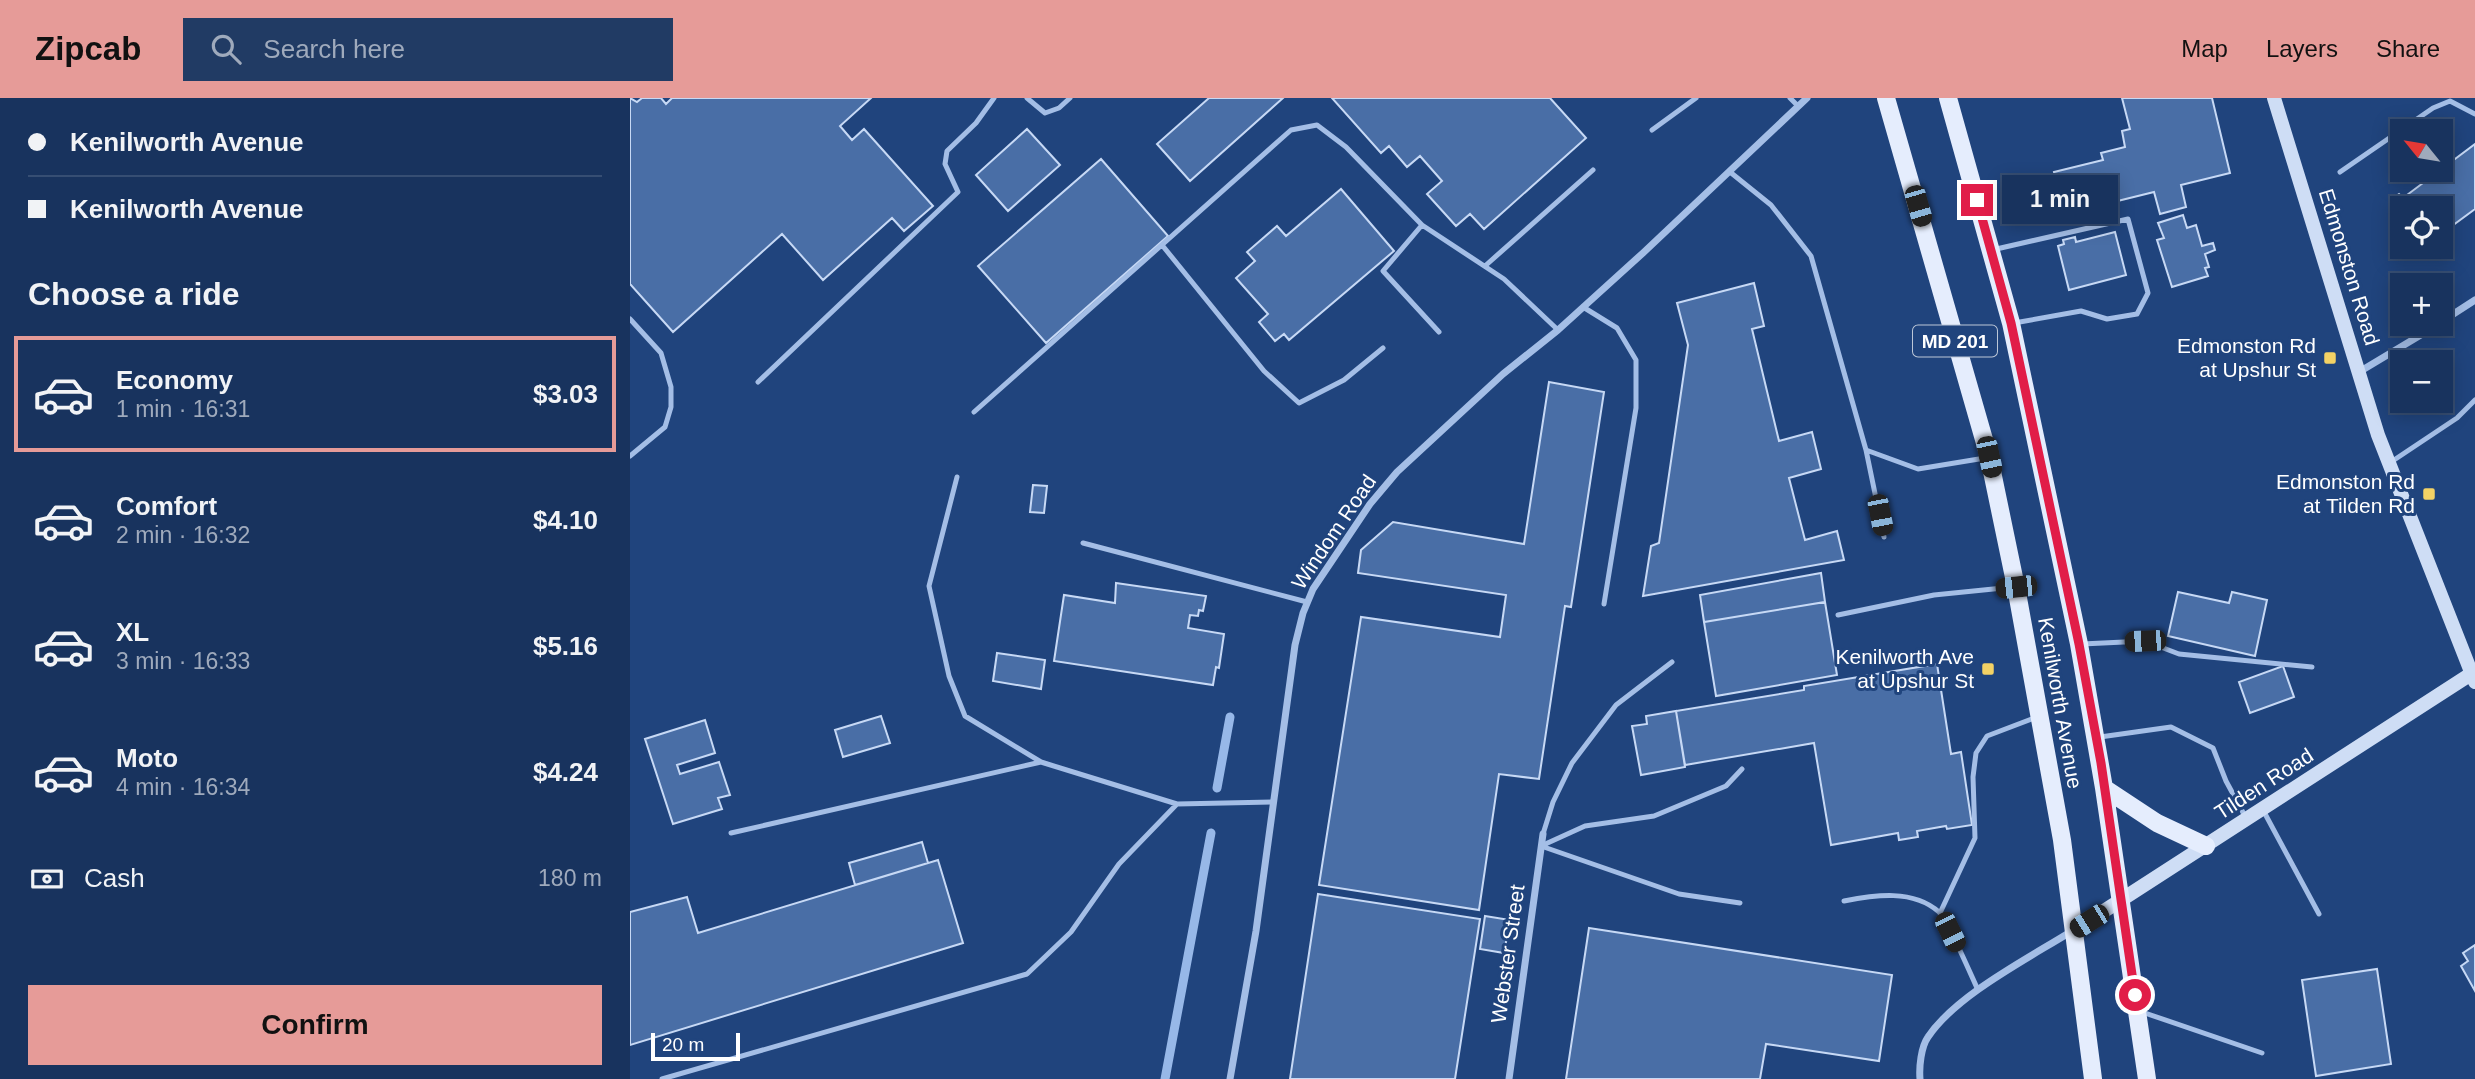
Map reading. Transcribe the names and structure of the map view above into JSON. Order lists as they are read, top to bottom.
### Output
{
  "streets": {
    "main road": ["MD 201", "Kenilworth Avenue"],
    "street": [
      "Edmonston Road",
      "Windom Road",
      "Tilden Road",
      "Webster Street"
    ]
  },
  "crossings": [
    ["Edmonston Road", "Tilden Road"],
    ["Kenilworth Avenue", "Tilden Road"]
  ],
  "places": {
    "transit": ["Edmonston Rd at Upshur St", "Edmonston Rd at Tilden Rd", "Kenilworth Ave at Upshur St"]
  },
  "scale_bar": "20 m",
  "north": "top left",
  "page": {
    "header": "Zipcab",
    "search": "Search here",
    "nav": ["Map", "Layers", "Share"],
    "banner": ["Kenilworth Avenue", "Kenilworth Avenue"],
    "map_buttons": ["+", "−"],
    "bubble": "1 min",
    "heading": "Choose a ride",
    "list": [
      {
        "name": "Economy",
        "note": "1 min · 16:31",
        "value": "$3.03"
      },
      {
        "name": "Comfort",
        "note": "2 min · 16:32",
        "value": "$4.10"
      },
      {
        "name": "XL",
        "note": "3 min · 16:33",
        "value": "$5.16"
      },
      {
        "name": "Moto",
        "note": "4 min · 16:34",
        "value": "$4.24"
      }
    ],
    "pay": ["Cash", "180 m"],
    "buttons": "Confirm",
    "scale": "20 m"
  }
}
